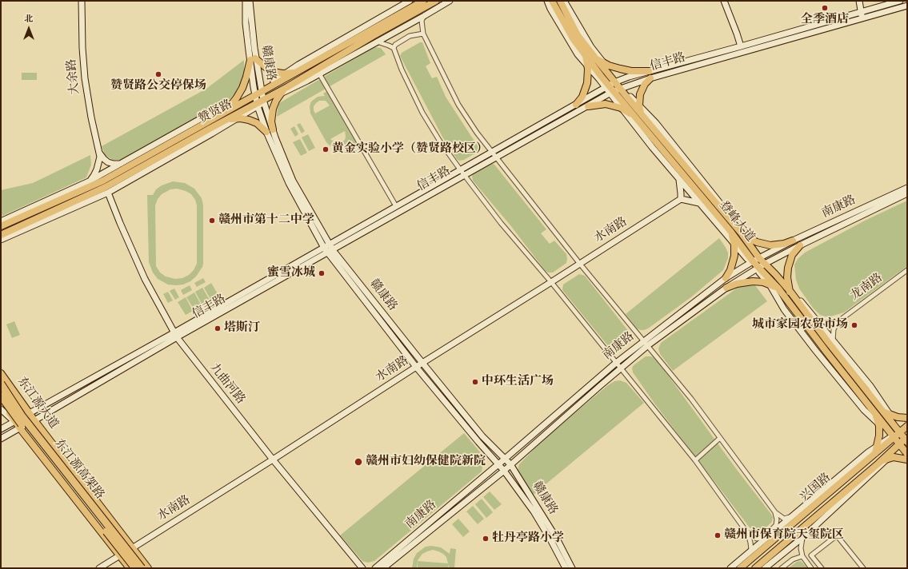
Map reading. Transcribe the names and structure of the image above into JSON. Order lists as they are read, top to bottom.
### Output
{
  "streets": {
    "highway": ["东江源高架路"],
    "main road": [
      "赣康路",
      "信丰路",
      "大余路",
      "赞贤路",
      "南康路",
      "登峰大道",
      "水南路",
      "九曲河路",
      "东江源大道",
      "兴国路"
    ],
    "street": ["龙南路"]
  },
  "crossings": [
    ["赣康路", "信丰路"],
    ["赣康路", "赞贤路"],
    ["赣康路", "南康路"],
    ["赣康路", "水南路"],
    ["信丰路", "登峰大道"],
    ["信丰路", "九曲河路"],
    ["信丰路", "东江源大道"],
    ["南康路", "登峰大道"],
    ["登峰大道", "兴国路"],
    ["水南路", "九曲河路"],
    ["水南路", "东江源大道"]
  ],
  "places": [
    "全季酒店",
    "赞贤路公交停保场",
    "黄金实验小学（赞贤路校区）",
    "赣州市第十二中学",
    "蜜雪冰城",
    "城市家园农贸市场",
    "塔斯汀",
    "中环生活广场",
    "赣州市妇幼保健院新院",
    "赣州市保育院天玺院区",
    "牡丹亭路小学"
  ],
  "north": "top"
}
